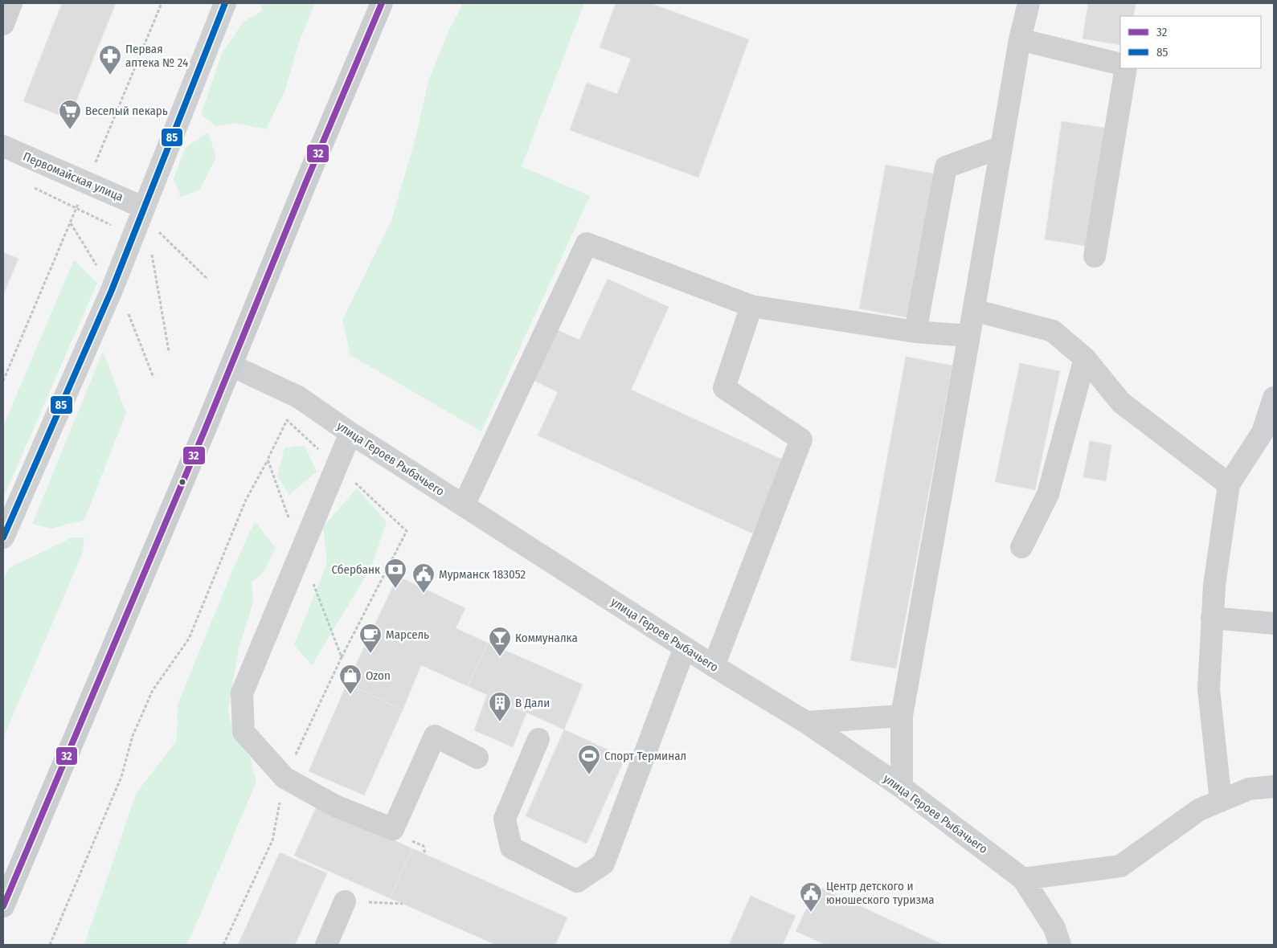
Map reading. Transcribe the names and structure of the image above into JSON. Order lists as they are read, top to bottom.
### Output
{
  "streets": {
    "street": ["Первомайская улица", "улица Героев Рыбачьего"]
  },
  "places": {
    "pharmacy": ["Первая аптека № 24"],
    "supermarket": ["Веселый пекарь"],
    "bank": ["Сбербанк"],
    "public building": ["Мурманск 183052", "Центр детского и юношеского туризма"],
    "cafe": ["Марсель"],
    "bar": ["Коммуналка"],
    "shop": ["Ozon"],
    "building": ["В Дали"],
    "sports": ["Спорт Терминал"]
  },
  "lines": ["transit line 32", "transit line 85"],
  "legend": ["32", "85"]
}
